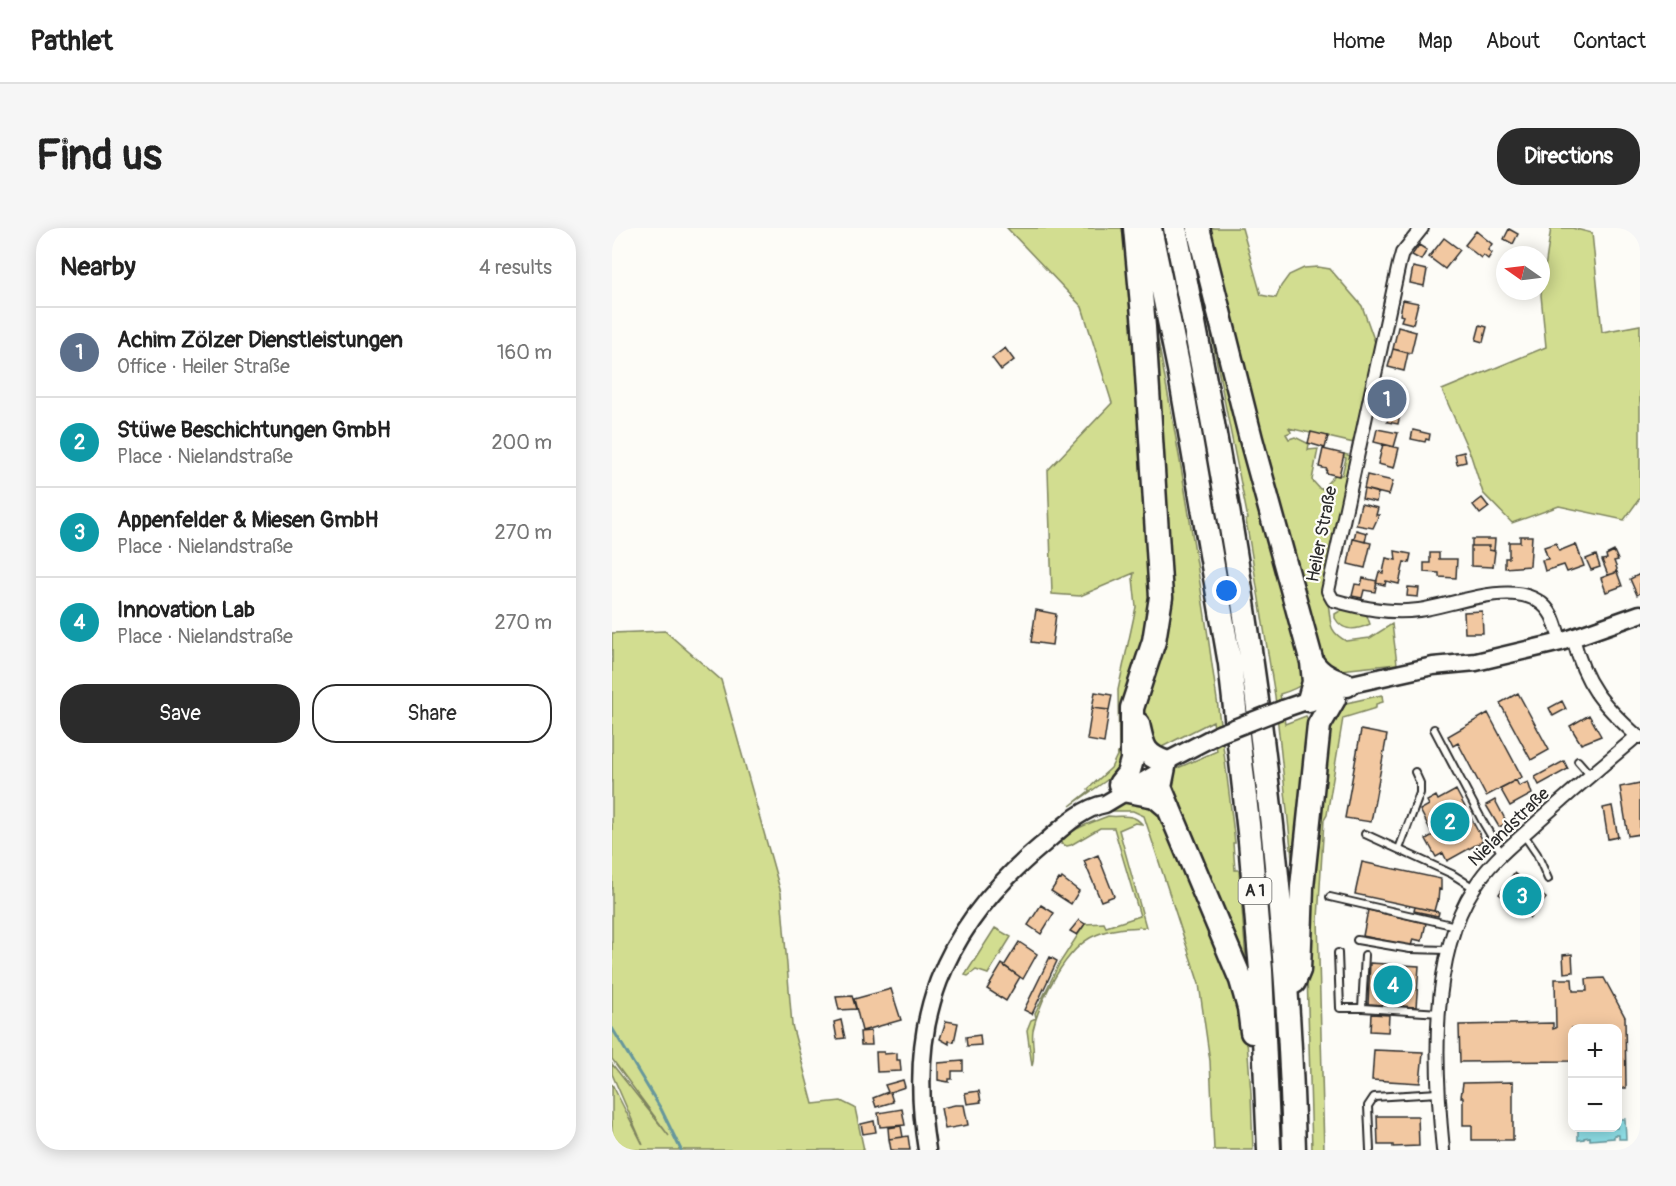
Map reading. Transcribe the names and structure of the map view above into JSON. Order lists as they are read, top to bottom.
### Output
{
  "streets": {
    "highway": ["A 1"],
    "street": ["Heiler Straße", "Nielandstraße"]
  },
  "north": "left",
  "page": {
    "header": "Pathlet",
    "nav": [
      "Home",
      "Map",
      "About",
      "Contact"
    ],
    "buttons": [
      "Directions",
      ["Save", "Share"]
    ],
    "title": "Find us",
    "heading": ["Nearby", "4 results"],
    "list": [
      {
        "mark": "1",
        "name": "Achim Zölzer Dienstleistungen",
        "note": "Office · Heiler Straße",
        "value": "160 m"
      },
      {
        "mark": "2",
        "name": "Stüwe Beschichtungen GmbH",
        "note": "Place · Nielandstraße",
        "value": "200 m"
      },
      {
        "mark": "3",
        "name": "Appenfelder & Miesen GmbH",
        "note": "Place · Nielandstraße",
        "value": "270 m"
      },
      {
        "mark": "4",
        "name": "Innovation Lab",
        "note": "Place · Nielandstraße",
        "value": "270 m"
      }
    ],
    "pins": [
      "1",
      "2",
      "3",
      "4"
    ],
    "map_buttons": ["+", "−"]
  }
}
